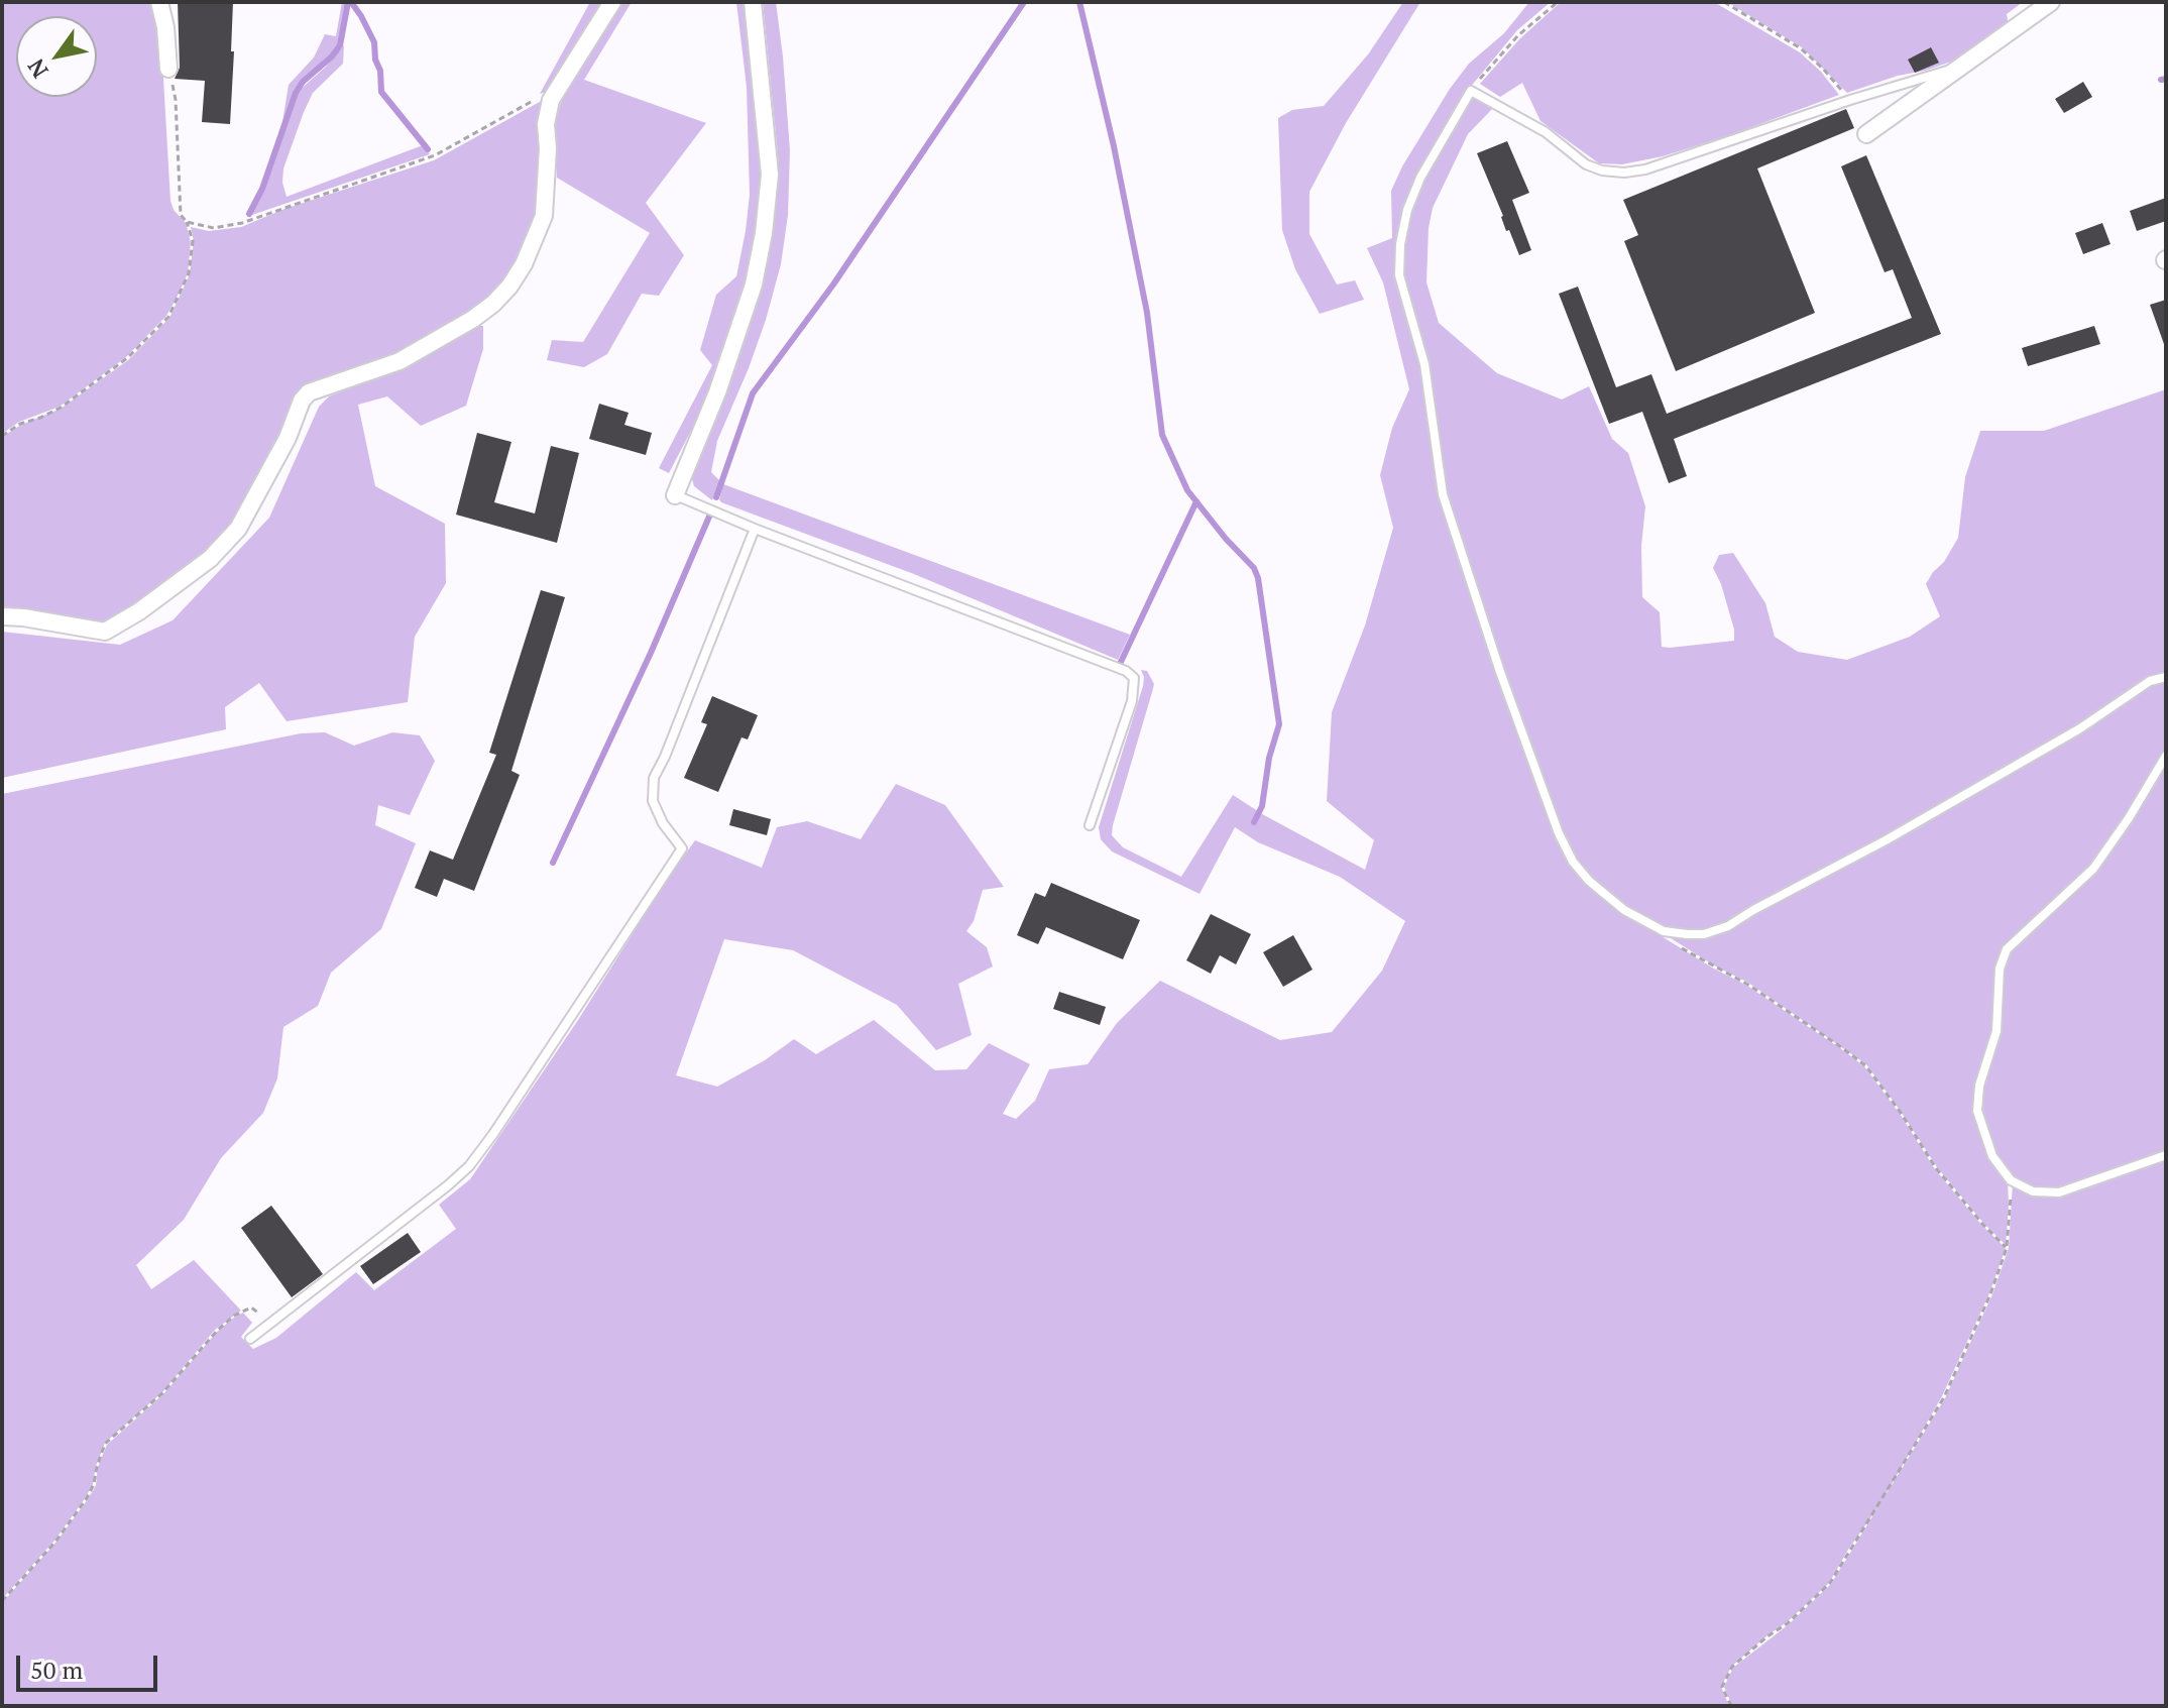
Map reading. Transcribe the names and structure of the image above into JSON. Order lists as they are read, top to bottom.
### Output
{
  "scale_bar": "50 m",
  "north": "bottom left"
}
